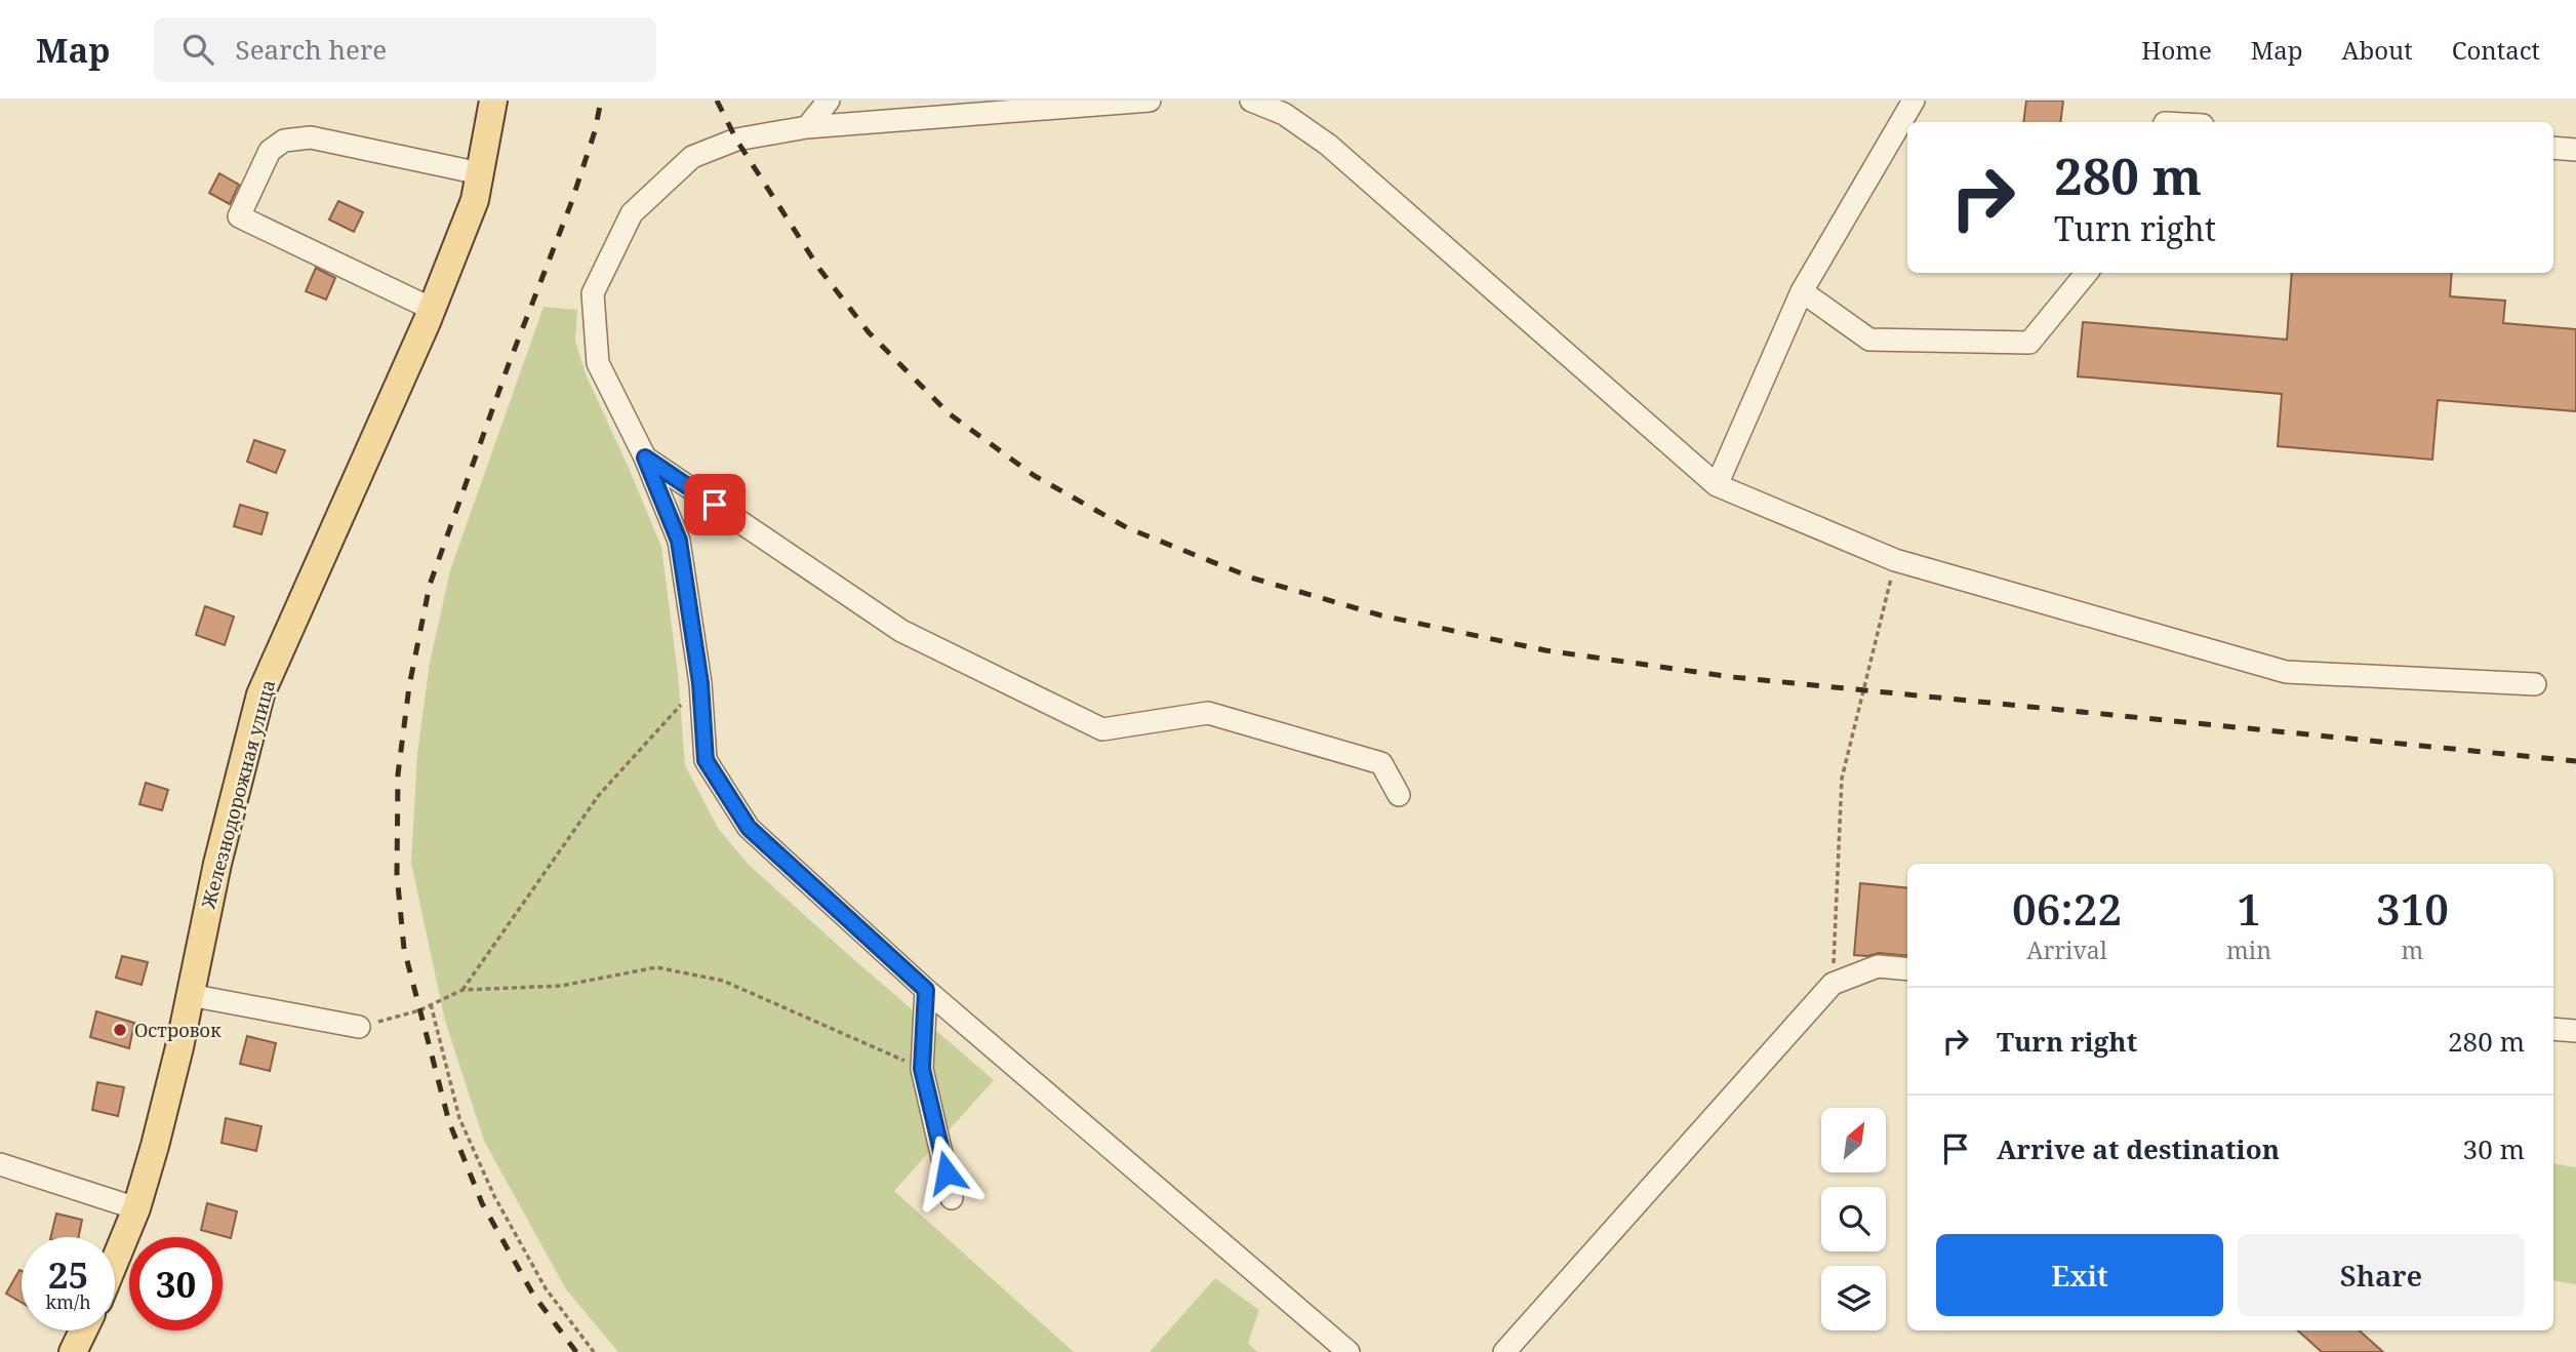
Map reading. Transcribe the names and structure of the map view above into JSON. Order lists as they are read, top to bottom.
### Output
{
  "streets": {
    "main road": ["Железнодорожная улица"]
  },
  "places": ["Островок"],
  "north": "top right",
  "page": {
    "header": "Map",
    "search": "Search here",
    "nav": [
      "Home",
      "Map",
      "About",
      "Contact"
    ],
    "turn": ["280 m", "Turn right"],
    "eta": [
      "06:22",
      "Arrival",
      "1",
      "min",
      "310",
      "m"
    ],
    "list": [
      {
        "name": "Turn right",
        "value": "280 m"
      },
      {
        "name": "Arrive at destination",
        "value": "30 m"
      }
    ],
    "buttons": ["Exit", "Share"],
    "speed": "25 km/h",
    "limit": "30"
  }
}
